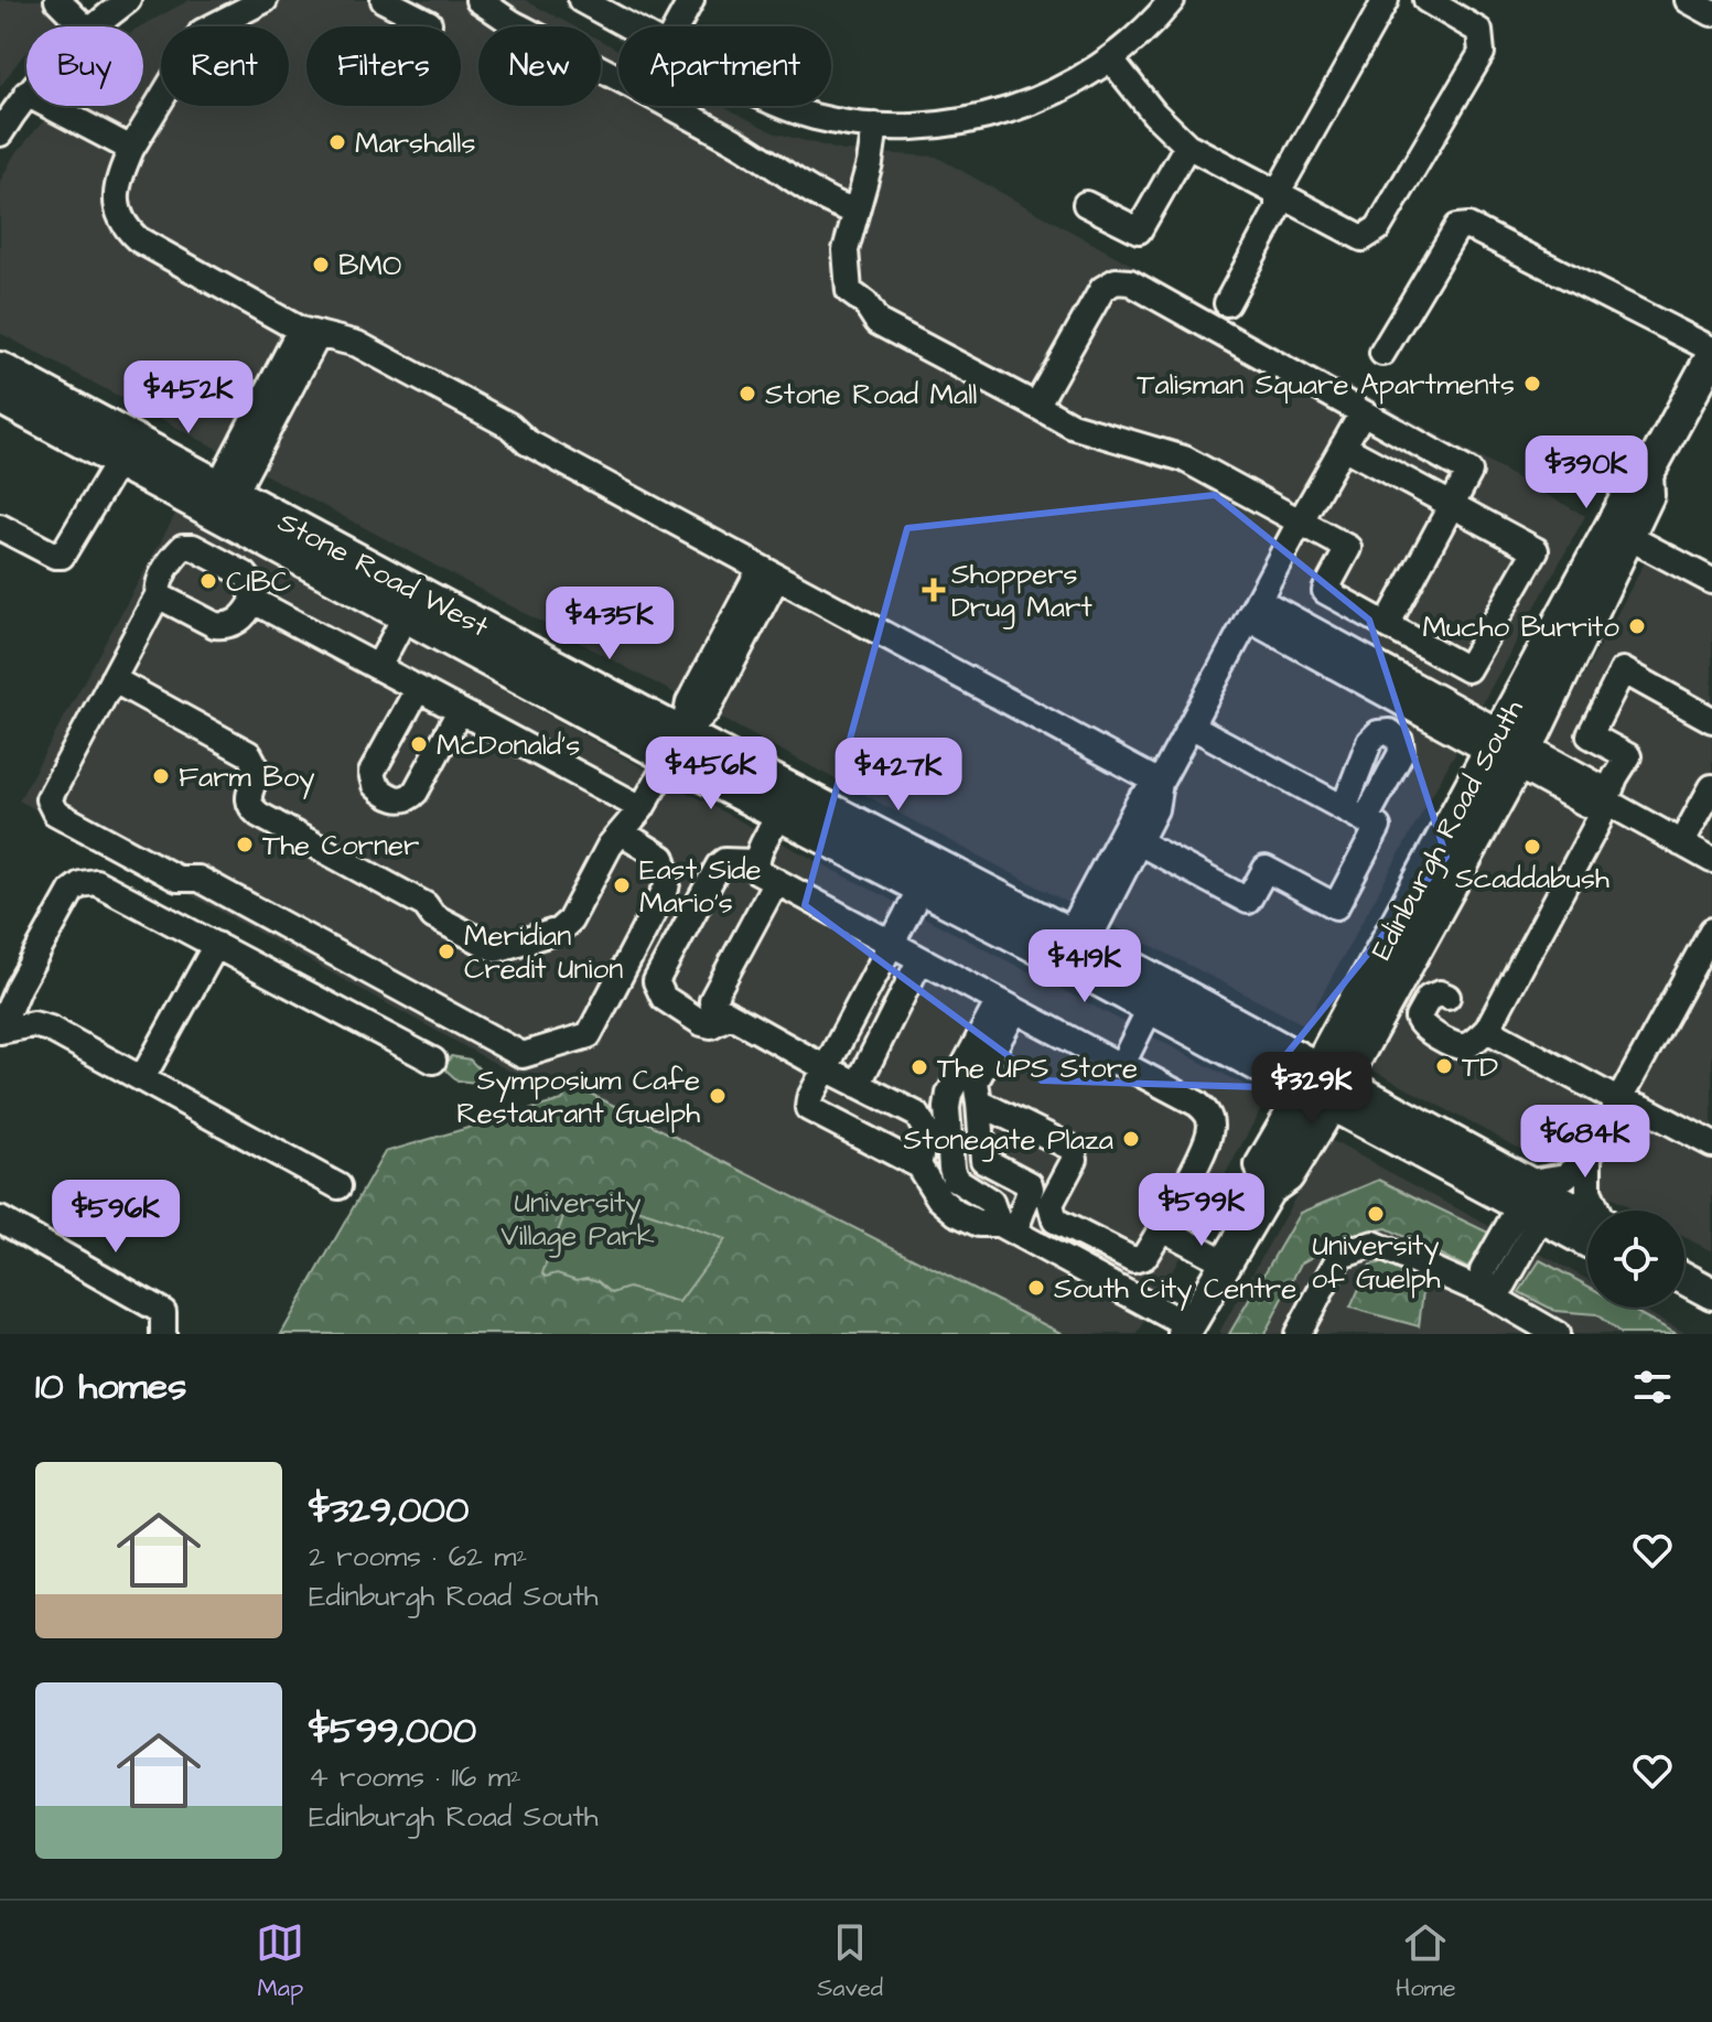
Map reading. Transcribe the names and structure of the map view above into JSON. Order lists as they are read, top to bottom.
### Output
{
  "streets": {
    "main road": ["Stone Road West", "Edinburgh Road South"]
  },
  "crossings": [
    ["Stone Road West", "Edinburgh Road South"]
  ],
  "parks": ["University Village Park"],
  "places": {
    "other": [
      "Marshalls",
      "BMO",
      "Talisman Square Apartments",
      "Stone Road Mall",
      "CIBC",
      "Mucho Burrito",
      "McDonald's",
      "Farm Boy",
      "The Corner",
      "Scaddabush",
      "East Side Mario's",
      "Meridian Credit Union",
      "TD",
      "The UPS Store",
      "Symposium Cafe Restaurant Guelph",
      "Stonegate Plaza",
      "University of Guelph",
      "South City Centre"
    ],
    "health": ["Shoppers Drug Mart"]
  },
  "page": {
    "chip": [
      "Buy",
      "Rent",
      "Filters",
      "New",
      "Apartment"
    ],
    "price": [
      "$452K",
      "$390K",
      "$435K",
      "$456K",
      "$427K",
      "$419K",
      "$329K",
      "$684K",
      "$599K",
      "$596K"
    ],
    "heading": "10 homes",
    "list": [
      {
        "name": "$329,000",
        "note": "2 rooms · 62 m² · Edinburgh Road South"
      },
      {
        "name": "$599,000",
        "note": "4 rooms · 116 m² · Edinburgh Road South"
      }
    ],
    "tabs": ["Map", "Saved", "Home"]
  }
}
